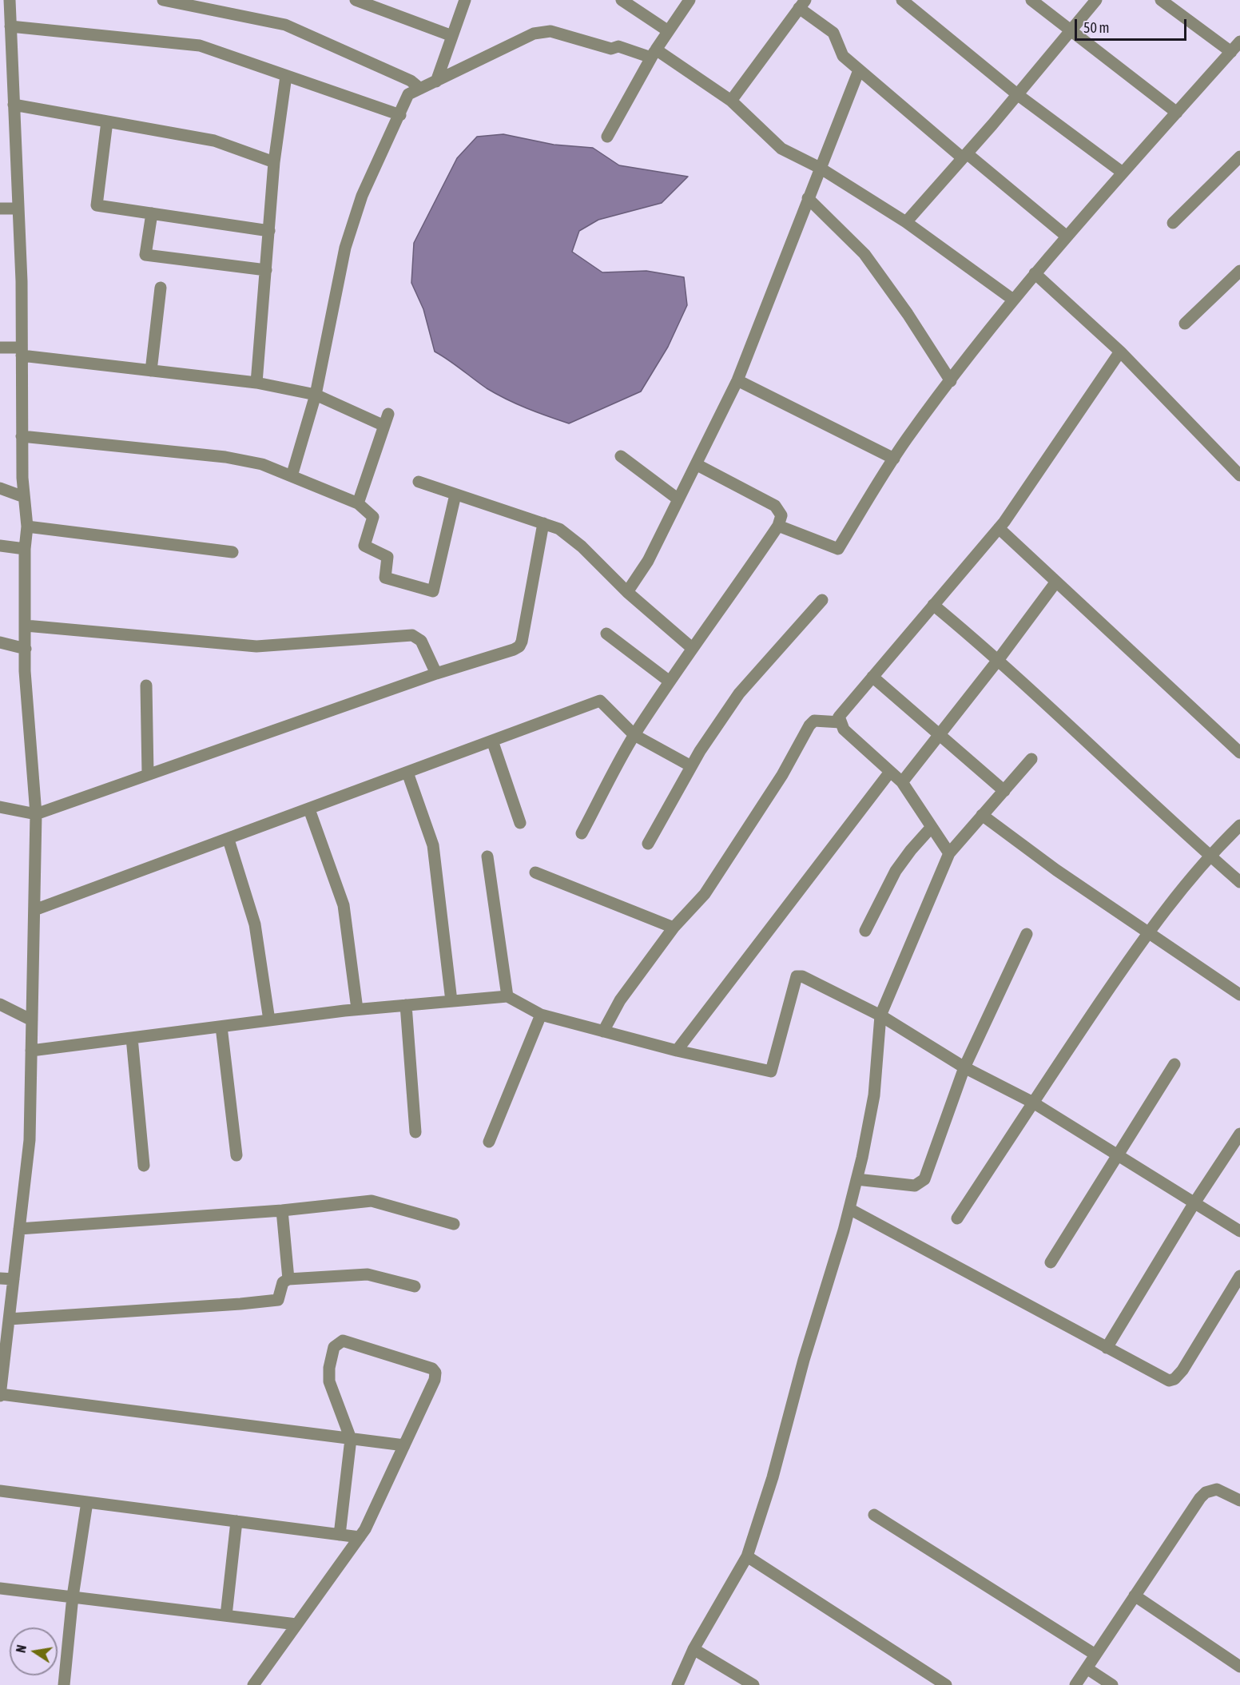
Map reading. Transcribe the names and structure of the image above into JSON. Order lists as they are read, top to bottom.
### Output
{
  "scale_bar": "50 m",
  "north": "left"
}
